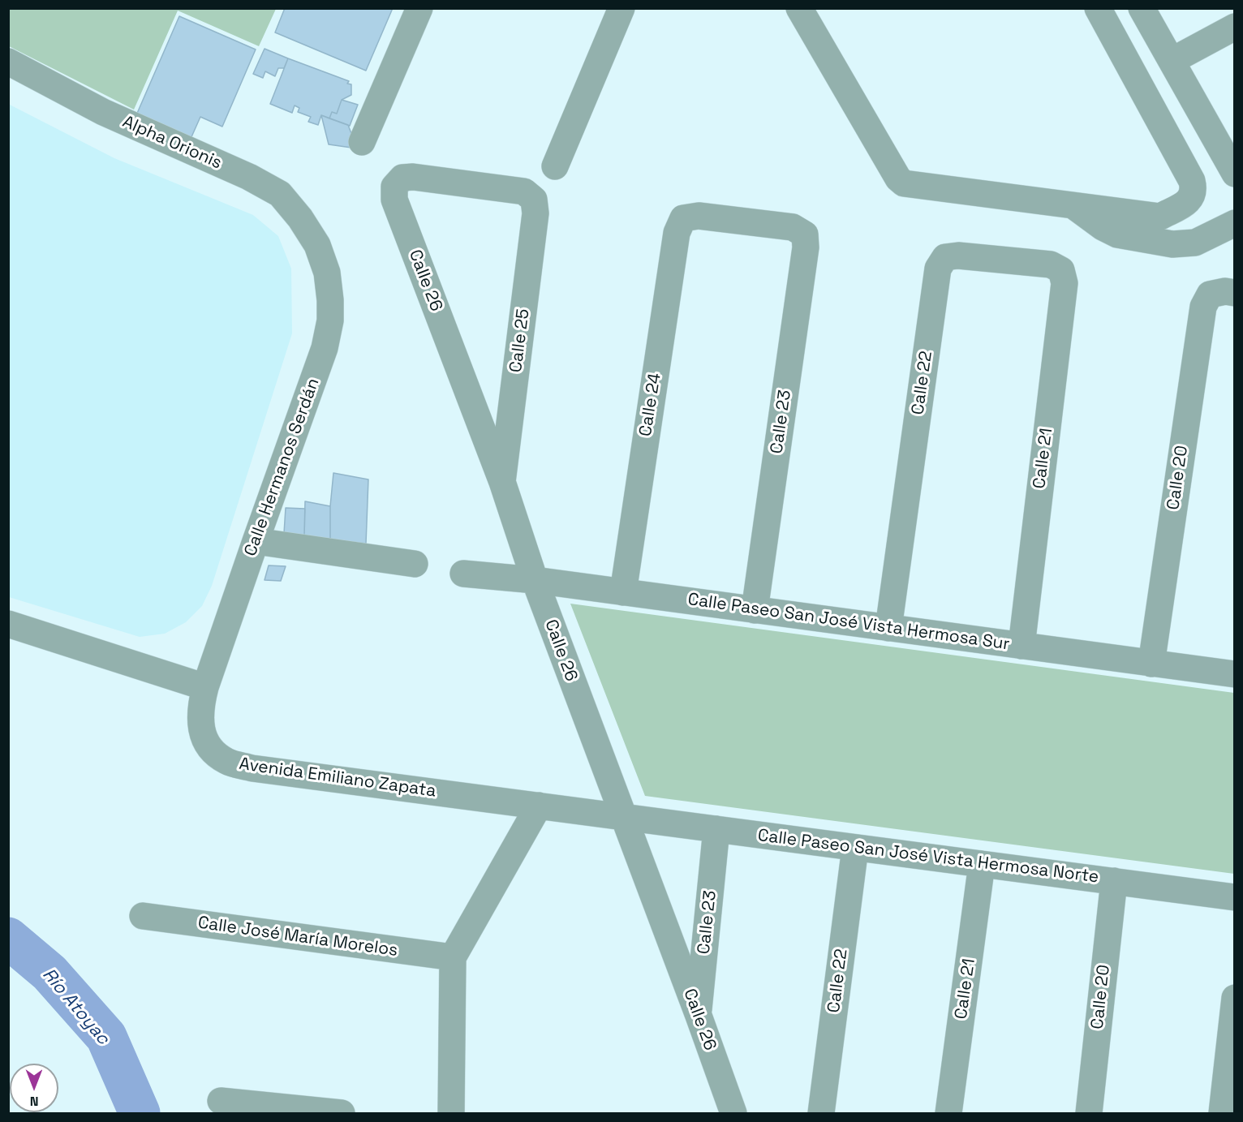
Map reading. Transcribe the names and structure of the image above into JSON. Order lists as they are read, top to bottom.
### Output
{
  "streets": {
    "street": [
      "Alpha Orionis",
      "Calle 26",
      "Calle 25",
      "Calle 22",
      "Calle 24",
      "Calle 23",
      "Calle 21",
      "Calle Hermanos Serdán",
      "Calle 20",
      "Calle Paseo San José Vista Hermosa Sur",
      "Avenida Emiliano Zapata",
      "Calle Paseo San José Vista Hermosa Norte",
      "Calle José María Morelos"
    ]
  },
  "crossings": [
    ["Alpha Orionis", "Calle Hermanos Serdán"],
    ["Calle 26", "Calle 25"],
    ["Calle 26", "Calle 23"],
    ["Calle 26", "Calle Paseo San José Vista Hermosa Sur"],
    ["Calle 26", "Avenida Emiliano Zapata"],
    ["Calle 26", "Calle Paseo San José Vista Hermosa Norte"],
    ["Calle 22", "Calle 21"],
    ["Calle 22", "Calle Paseo San José Vista Hermosa Sur"],
    ["Calle 22", "Calle Paseo San José Vista Hermosa Norte"],
    ["Calle 24", "Calle 23"],
    ["Calle 24", "Calle Paseo San José Vista Hermosa Sur"],
    ["Calle 23", "Calle Paseo San José Vista Hermosa Sur"],
    ["Calle 23", "Calle Paseo San José Vista Hermosa Norte"],
    ["Calle 21", "Calle Paseo San José Vista Hermosa Sur"],
    ["Calle 21", "Calle Paseo San José Vista Hermosa Norte"],
    ["Calle Hermanos Serdán", "Avenida Emiliano Zapata"],
    ["Calle 20", "Calle Paseo San José Vista Hermosa Sur"],
    ["Calle 20", "Calle Paseo San José Vista Hermosa Norte"],
    ["Avenida Emiliano Zapata", "Calle Paseo San José Vista Hermosa Norte"]
  ],
  "water": ["Río Atoyac"],
  "north": "bottom"
}
